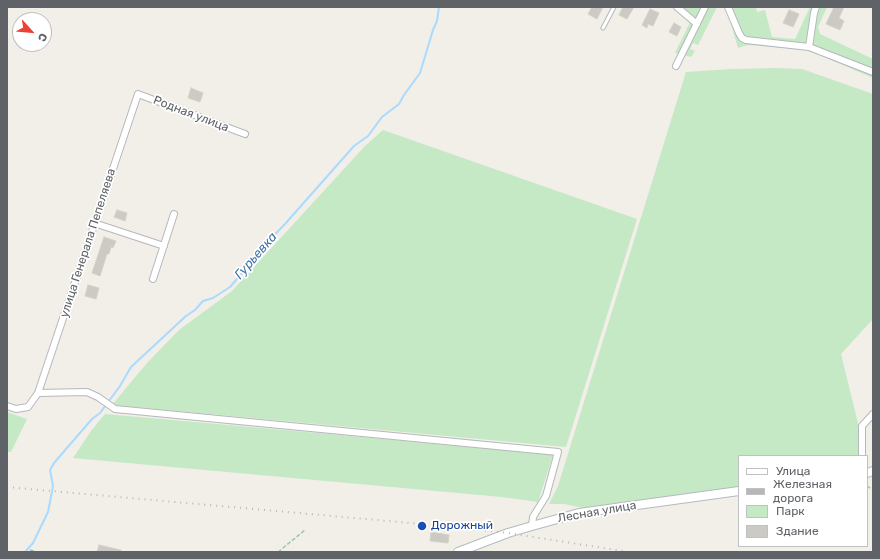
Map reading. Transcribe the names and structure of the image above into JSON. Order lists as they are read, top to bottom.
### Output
{
  "streets": {
    "street": ["Родная улица", "улица Генерала Пепеляева", "Лесная улица"]
  },
  "crossings": [
    ["Родная улица", "улица Генерала Пепеляева"]
  ],
  "water": ["Гурьевка"],
  "places": ["Дорожный"],
  "legend": [
    "Улица",
    "Железная дорога",
    "Парк",
    "Здание"
  ],
  "north": "bottom right"
}
